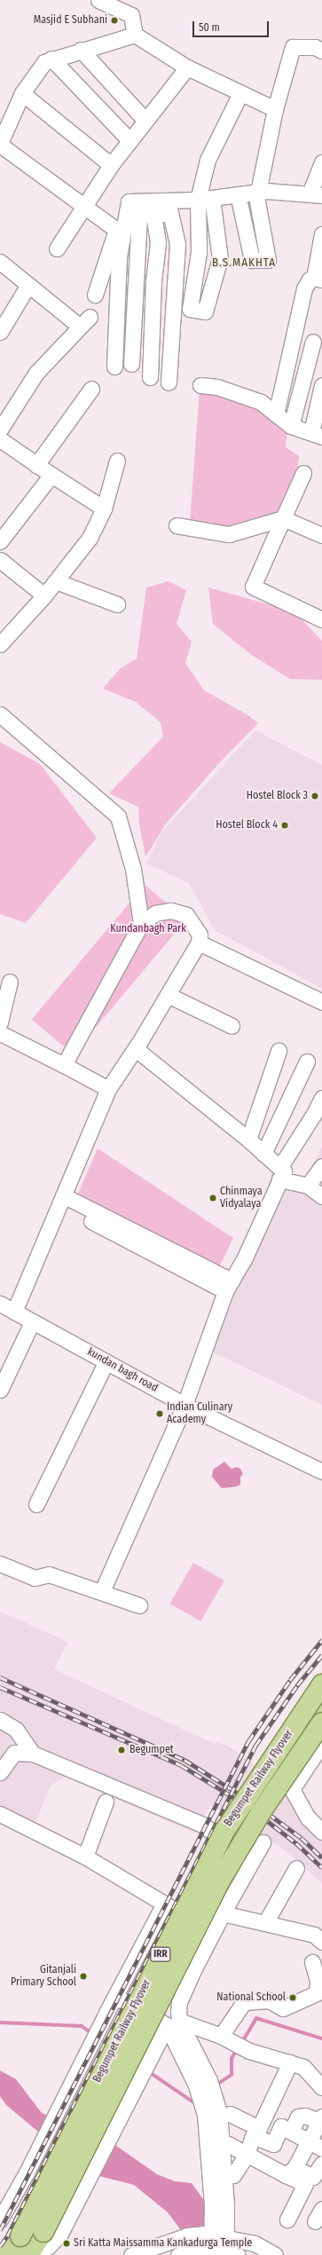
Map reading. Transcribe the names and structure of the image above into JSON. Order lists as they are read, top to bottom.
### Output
{
  "streets": {
    "main road": ["Begumpet Railway Flyover", "IRR"],
    "street": ["kundan bagh road"]
  },
  "crossings": [
    ["Begumpet Railway Flyover", "IRR"]
  ],
  "districts": ["B.S.MAKHTA"],
  "parks": ["Kundanbagh Park"],
  "places": [
    "Masjid E Subhani",
    "Hostel Block 3",
    "Hostel Block 4",
    "Chinmaya Vidyalaya",
    "Indian Culinary Academy",
    "Begumpet",
    "Gitanjali Primary School",
    "National School",
    "Sri Katta Maissamma Kankadurga Temple"
  ],
  "scale_bar": "50 m"
}
